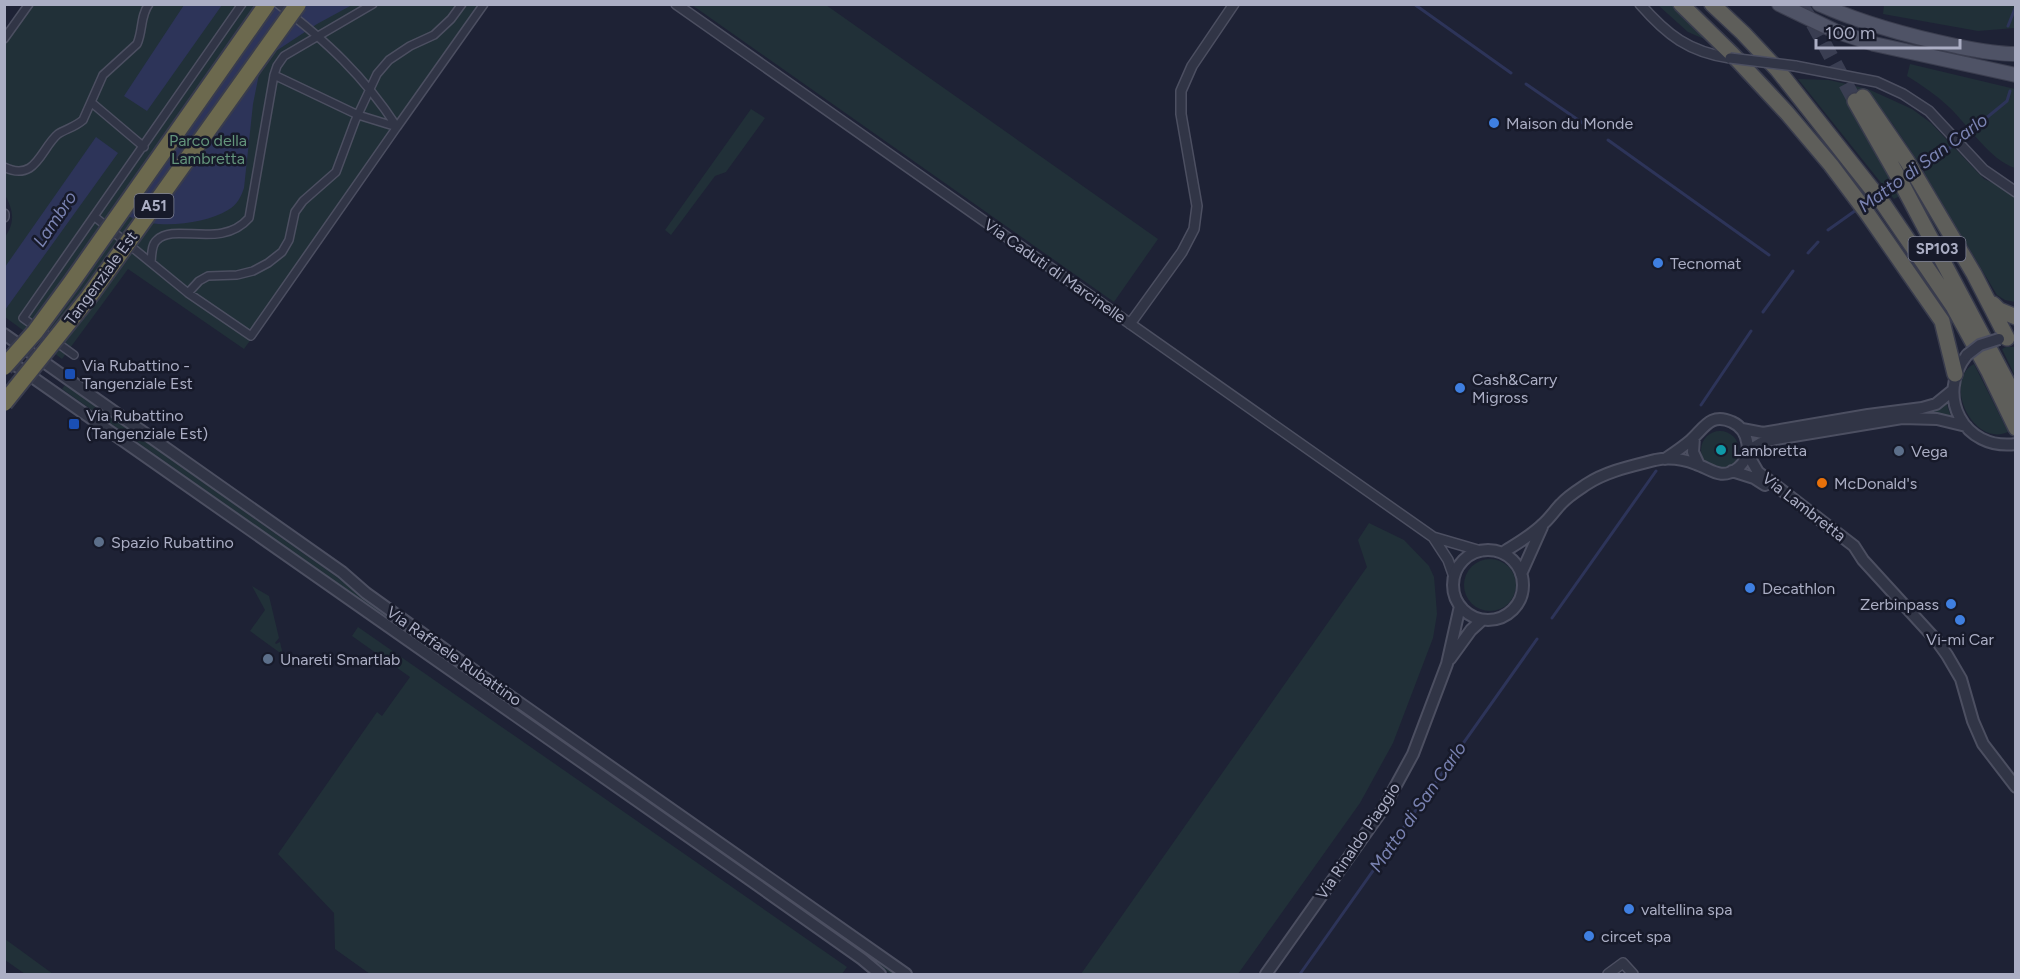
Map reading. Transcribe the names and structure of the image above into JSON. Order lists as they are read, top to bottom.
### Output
{
  "streets": {
    "highway": ["A51", "SP103", "Tangenziale Est"],
    "street": [
      "Via Caduti di Marcinelle",
      "Via Lambretta",
      "Via Raffaele Rubattino",
      "Via Rinaldo Piaggio"
    ]
  },
  "crossings": [
    ["Via Caduti di Marcinelle", "Via Rinaldo Piaggio"]
  ],
  "water": ["Matto di San Carlo", "Lambro"],
  "parks": ["Parco della Lambretta"],
  "places": {
    "other": [
      "Maison du Monde",
      "Tecnomat",
      "Cash&Carry Migross",
      "Lambretta",
      "Vega",
      "McDonald's",
      "Spazio Rubattino",
      "Decathlon",
      "Zerbinpass",
      "Vi-mi Car",
      "Unareti Smartlab",
      "valtellina spa",
      "circet spa"
    ],
    "transit": ["Via Rubattino - Tangenziale Est", "Via Rubattino (Tangenziale Est)"]
  },
  "scale_bar": "100 m"
}
